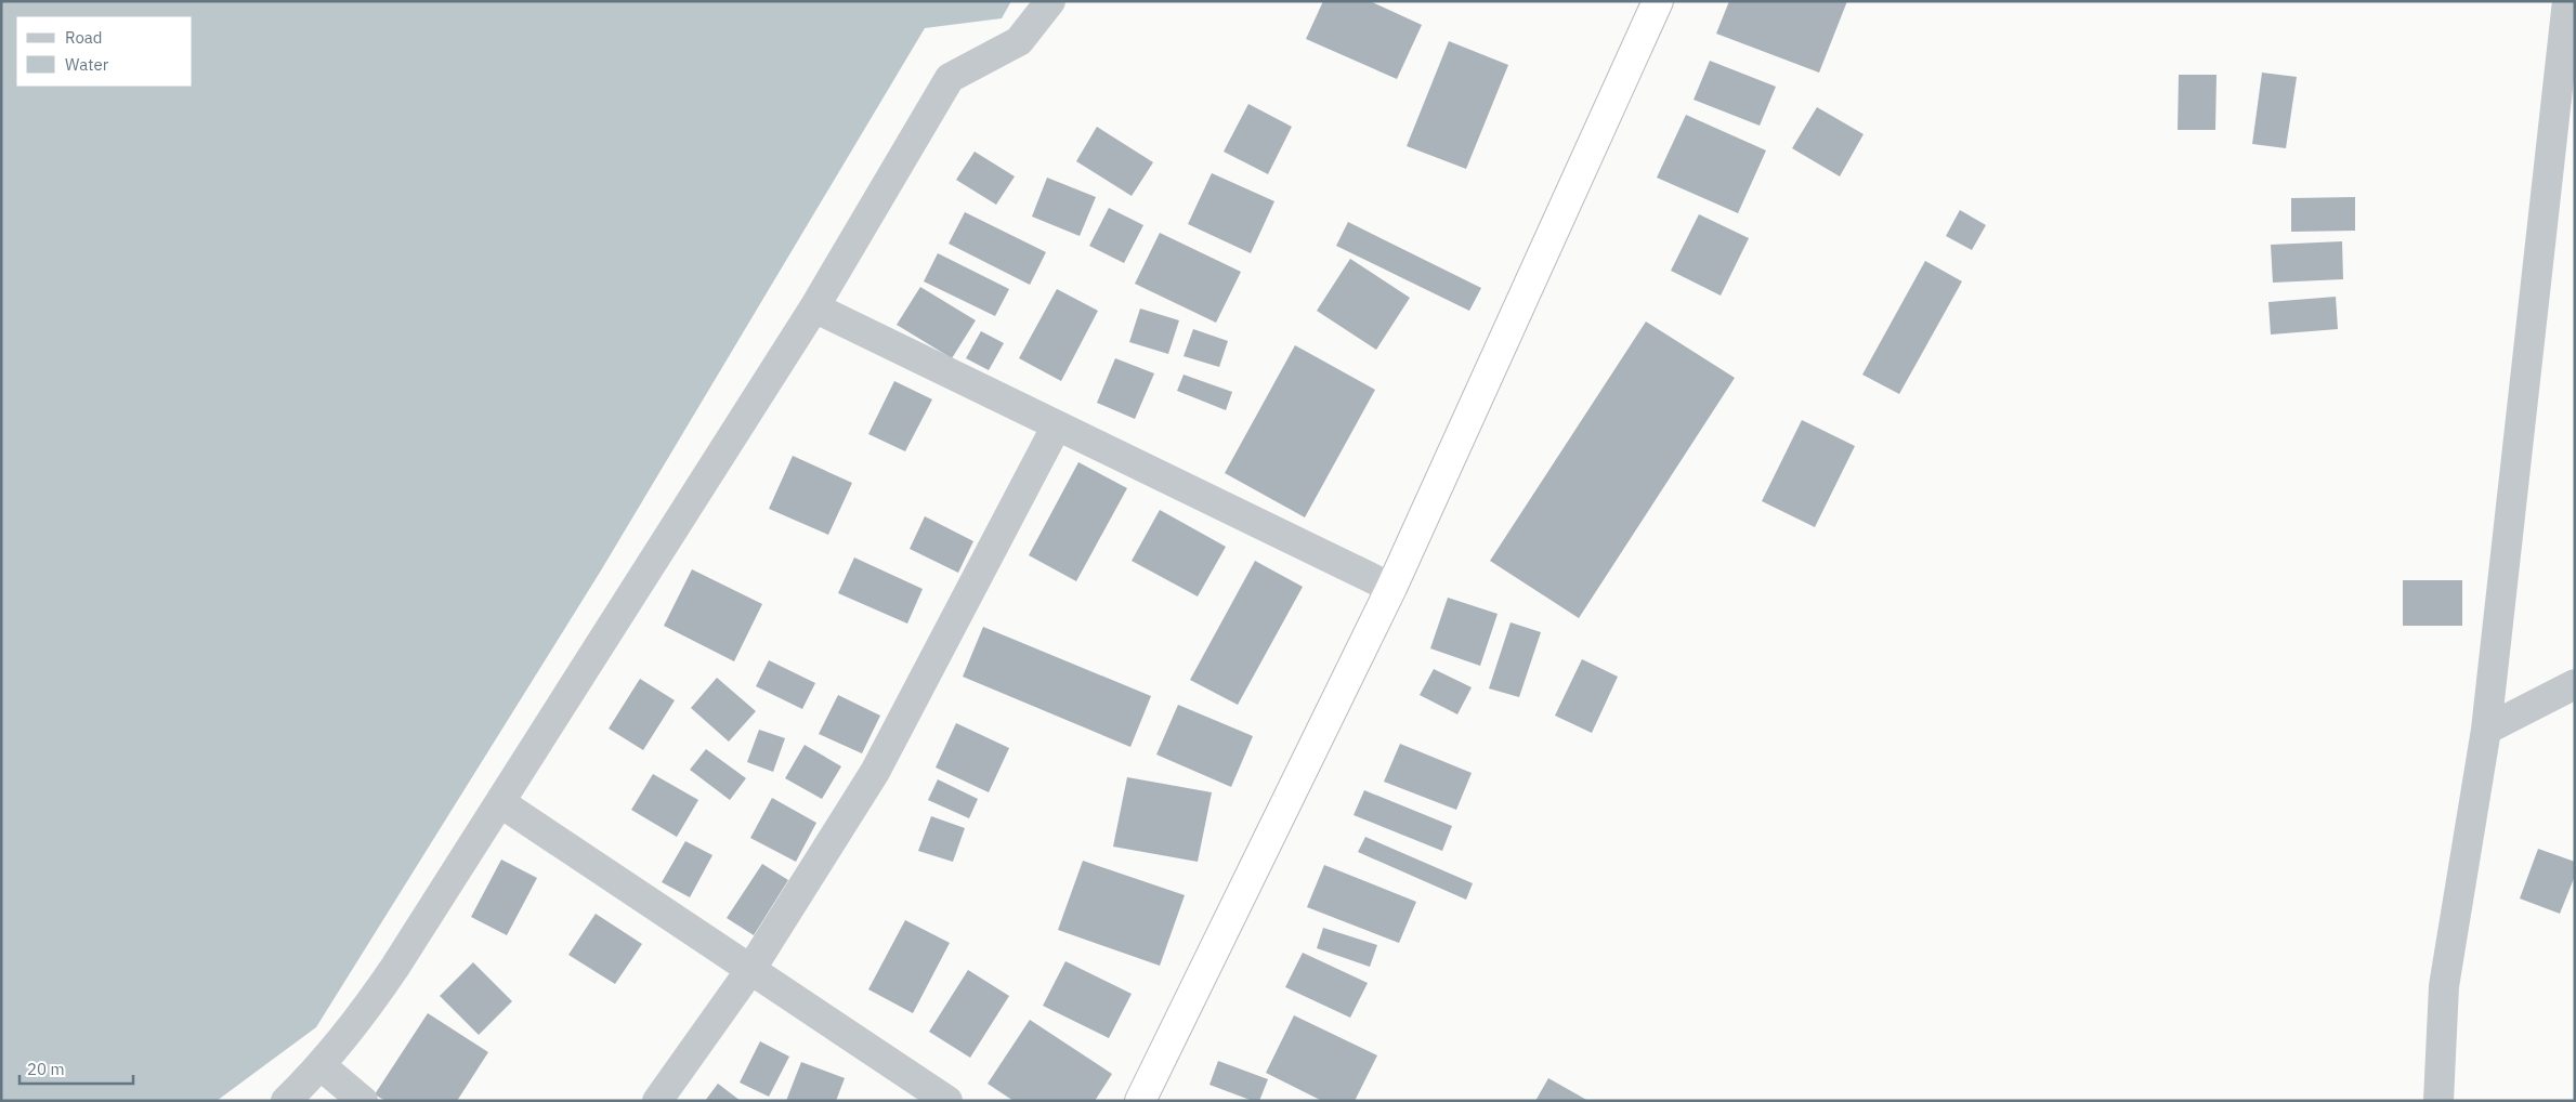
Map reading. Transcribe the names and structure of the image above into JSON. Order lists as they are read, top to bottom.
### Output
{
  "legend": ["Road", "Water"],
  "scale_bar": "20 m"
}
